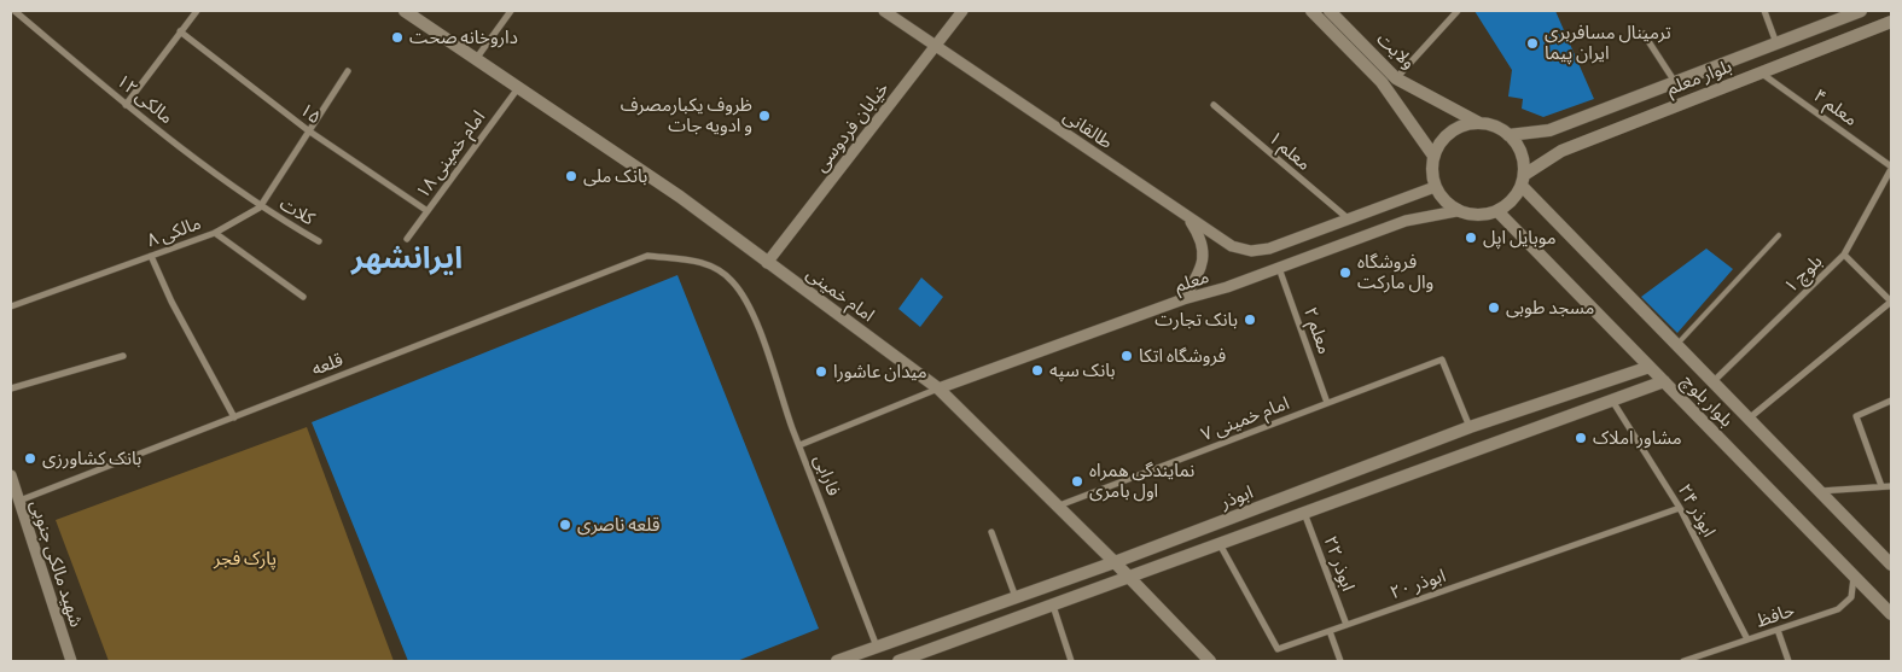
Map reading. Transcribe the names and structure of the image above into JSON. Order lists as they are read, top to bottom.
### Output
{
  "streets": {
    "main road": [
      "ولایت",
      "بلوار معلم",
      "امام خمینی",
      "بلوار بلوچ",
      "ابوذر"
    ],
    "street": [
      "مالکی ۱۲",
      "معلم ۴",
      "۱۵",
      "خیابان فردوسی",
      "طالقانی",
      "معلم ۱",
      "امام خمینی ۱۸",
      "کلات",
      "مالکی ۸",
      "بلوچ ۱",
      "معلم",
      "معلم ۲",
      "قلعه",
      "امام خمینی ۷",
      "فارابی",
      "ابوذر ۲۴",
      "شهید مالکی جنوبی",
      "ابوذر ۲۲",
      "ابوذر ۲۰",
      "حافظ"
    ]
  },
  "crossings": [
    ["ولایت", "بلوار معلم"],
    ["ولایت", "معلم"],
    ["ولایت", "بلوار بلوچ"],
    ["بلوار معلم", "معلم ۴"],
    ["بلوار معلم", "معلم"],
    ["بلوار معلم", "بلوار بلوچ"],
    ["مالکی ۱۲", "کلات"],
    ["مالکی ۱۲", "مالکی ۸"],
    ["معلم ۴", "بلوچ ۱"],
    ["۱۵", "امام خمینی ۱۸"],
    ["۱۵", "مالکی ۸"],
    ["خیابان فردوسی", "طالقانی"],
    ["خیابان فردوسی", "امام خمینی"],
    ["طالقانی", "معلم ۱"],
    ["امام خمینی ۱۸", "امام خمینی"],
    ["کلات", "مالکی ۸"],
    ["بلوچ ۱", "بلوار بلوچ"],
    ["معلم", "امام خمینی"],
    ["معلم", "معلم ۲"],
    ["معلم", "بلوار بلوچ"],
    ["امام خمینی", "امام خمینی ۷"],
    ["امام خمینی", "ابوذر"],
    ["معلم ۲", "امام خمینی ۷"],
    ["قلعه", "فارابی"],
    ["قلعه", "شهید مالکی جنوبی"],
    ["بلوار بلوچ", "ابوذر"],
    ["بلوار بلوچ", "حافظ"],
    ["امام خمینی ۷", "ابوذر"],
    ["فارابی", "ابوذر"],
    ["ابوذر ۲۴", "ابوذر ۲۰"],
    ["ابوذر ۲۴", "حافظ"],
    ["ابوذر ۲۲", "ابوذر ۲۰"]
  ],
  "districts": ["ایرانشهر"],
  "parks": ["پارک فجر"],
  "places": [
    "داروخانه صحت",
    "ترمینال مسافربری ایران پیما",
    "ظروف یکبارمصرف و ادویه جات",
    "بانک ملی",
    "موبایل اپل",
    "فروشگاه وال مارکت",
    "مسجد طوبی",
    "بانک تجارت",
    "فروشگاه اتکا",
    "بانک سپه",
    "میدان عاشورا",
    "مشاور املاک",
    "بانک کشاورزی",
    "نمایندگی همراه اول بامری",
    "قلعه ناصری"
  ]
}
